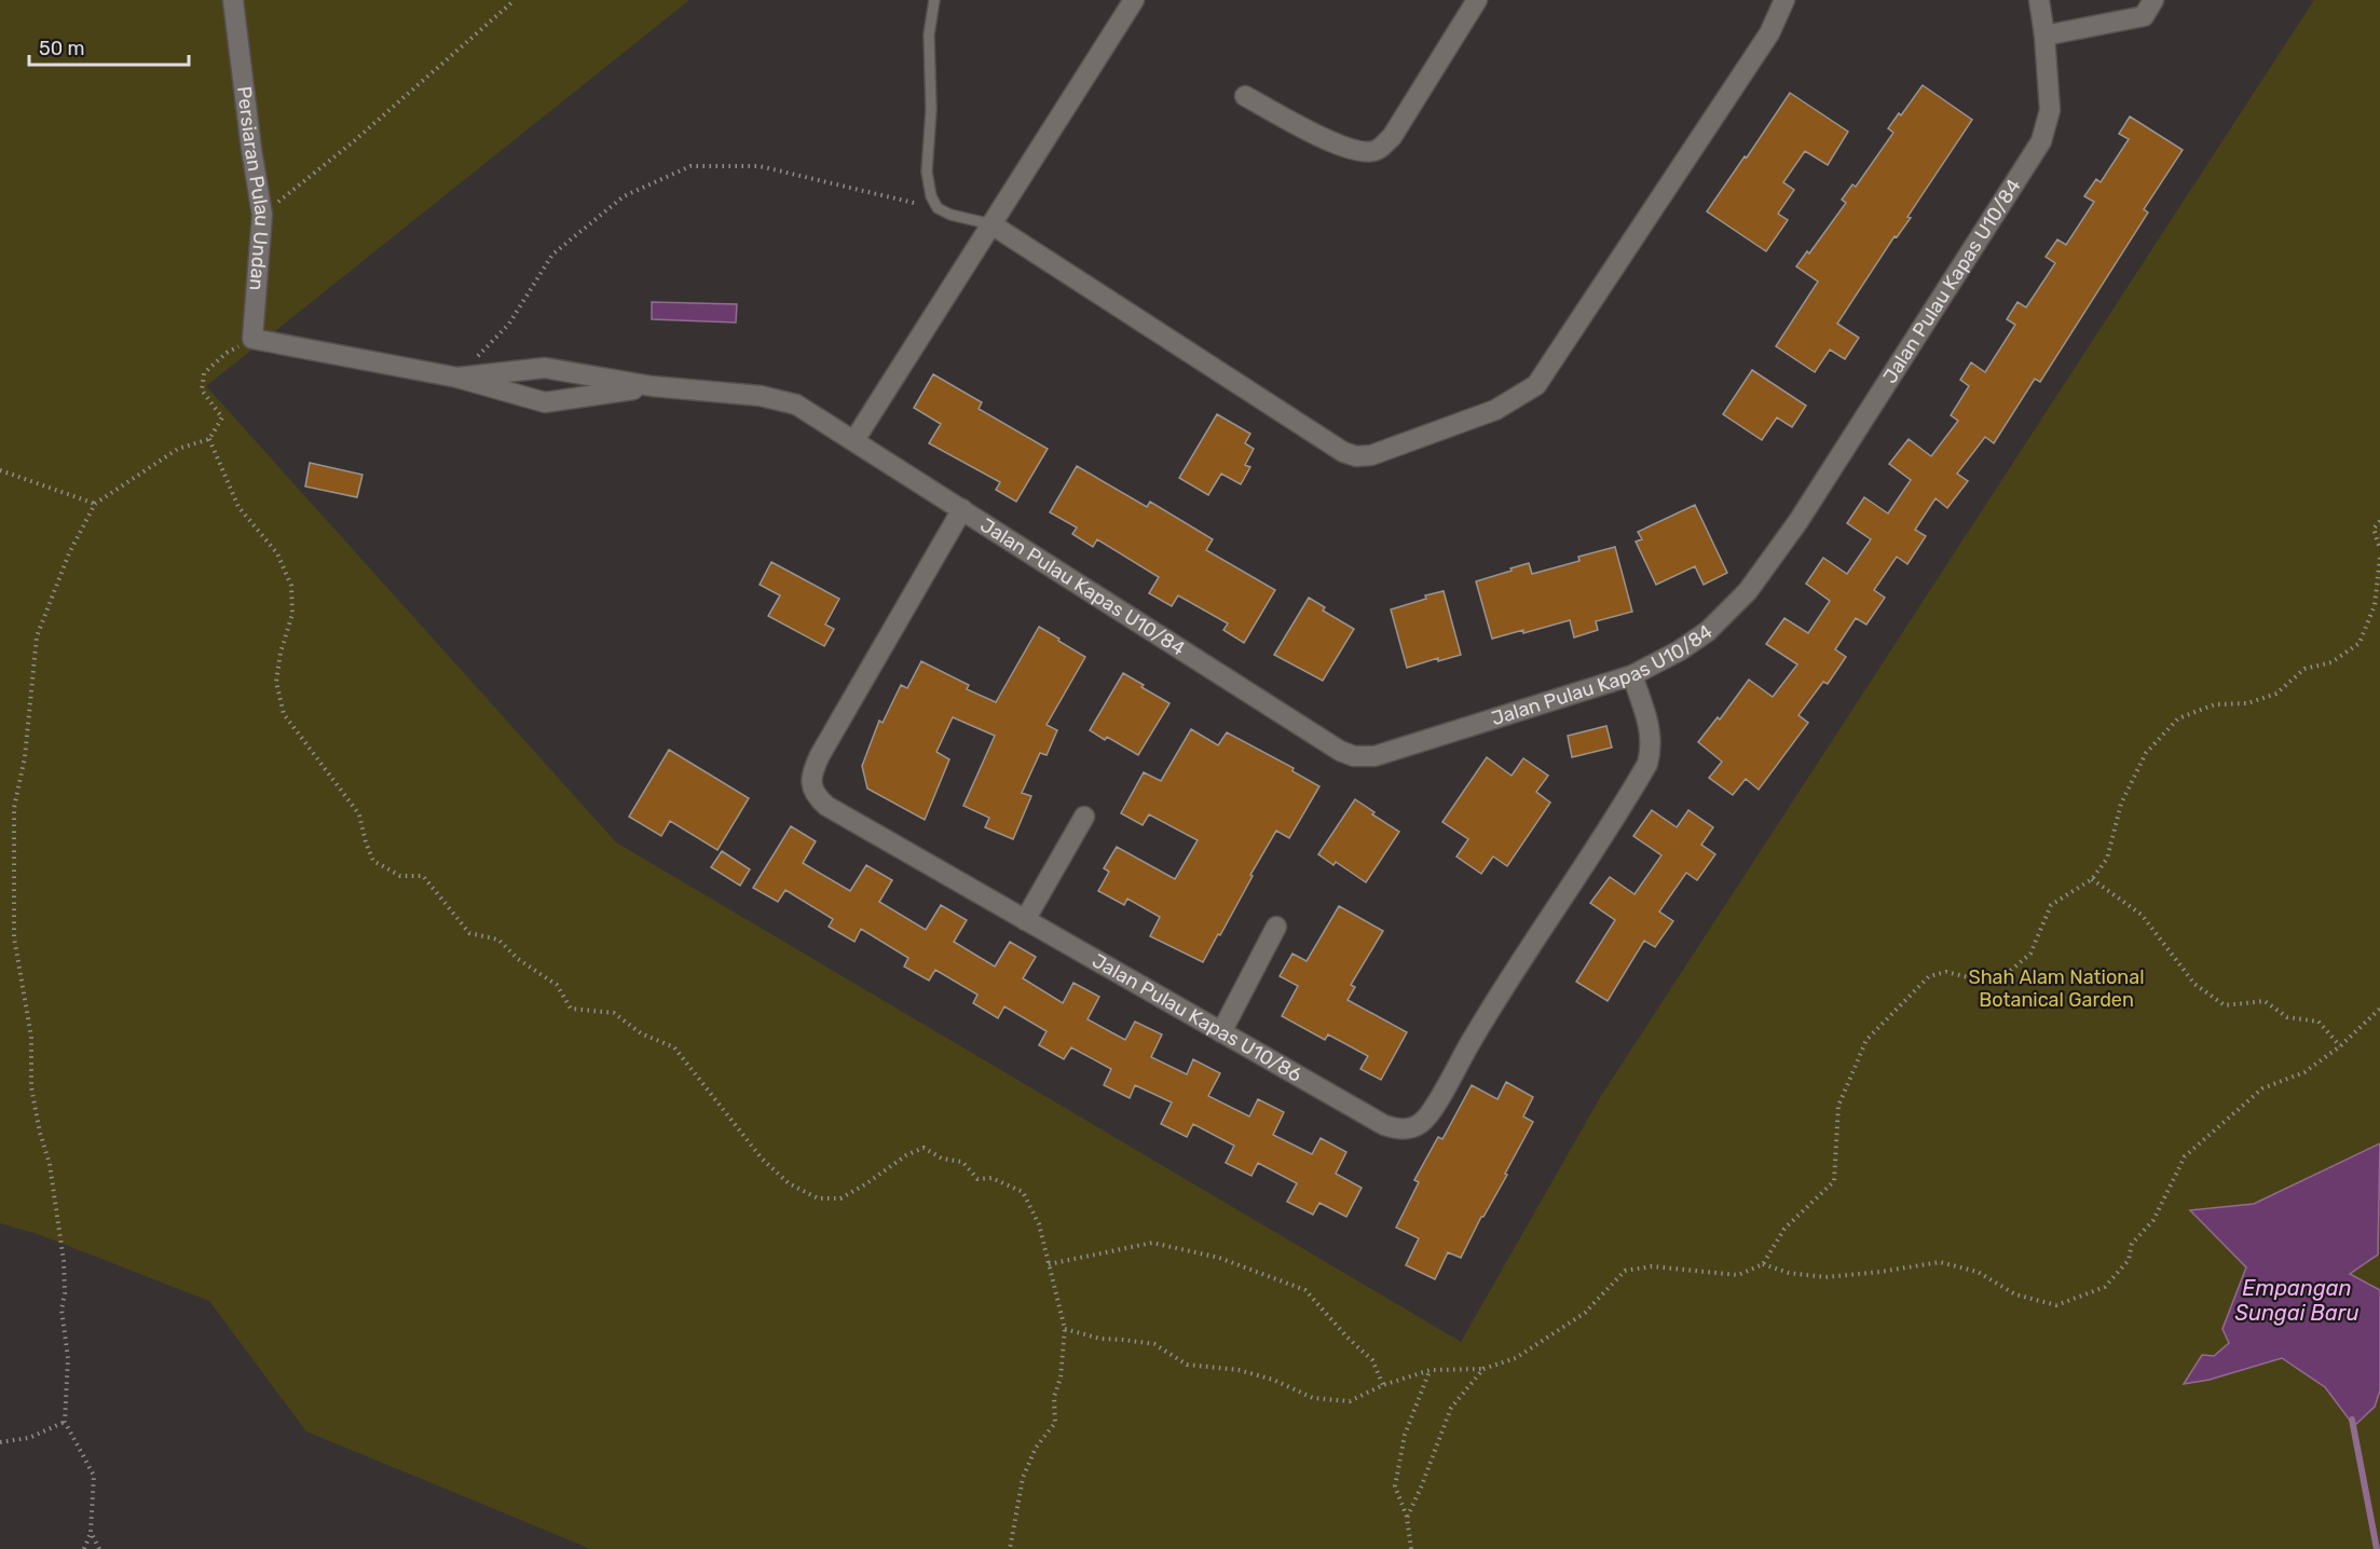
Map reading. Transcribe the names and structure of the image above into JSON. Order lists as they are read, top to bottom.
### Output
{
  "streets": {
    "street": ["Persiaran Pulau Undan", "Jalan Pulau Kapas U10/84", "Jalan Pulau Kapas U10/86"]
  },
  "crossings": [
    ["Jalan Pulau Kapas U10/84", "Jalan Pulau Kapas U10/86"]
  ],
  "water": ["Empangan Sungai Baru"],
  "parks": ["Shah Alam National Botanical Garden"],
  "scale_bar": "50 m"
}
